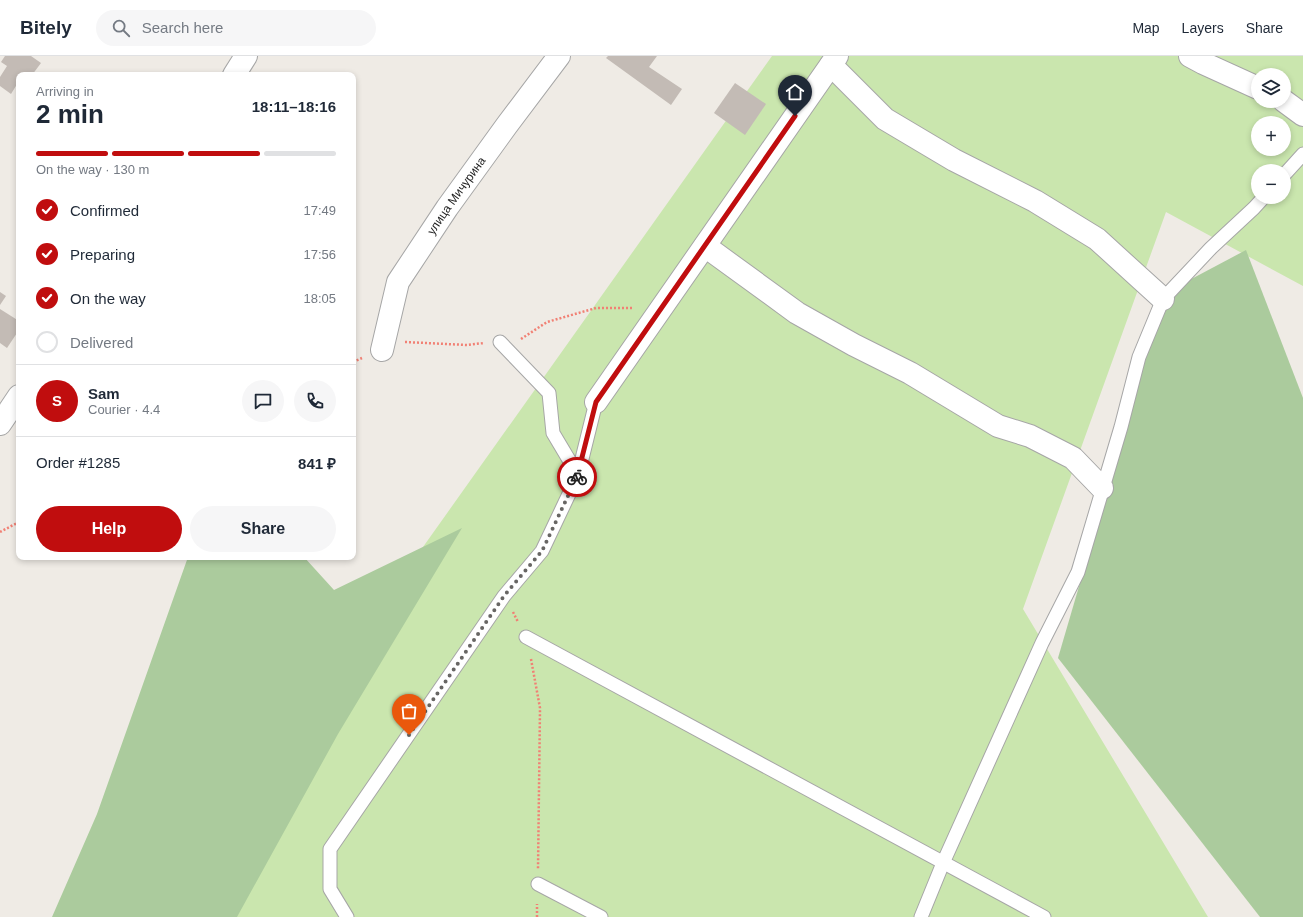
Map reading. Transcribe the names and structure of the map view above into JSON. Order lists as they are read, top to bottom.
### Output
{
  "streets": {
    "street": ["улица Мичурина"]
  },
  "page": {
    "header": "Bitely",
    "search": "Search here",
    "nav": ["Map", "Layers", "Share"],
    "map_buttons": ["+", "−"],
    "heading": ["2 min", "Arriving in", "18:11–18:16"],
    "panel": [
      "Sam",
      "Courier · 4.4",
      "Order #1285",
      "841 ₽"
    ],
    "bar": "On the way · 130 m",
    "list": [
      ["Confirmed", "17:49"],
      ["Preparing", "17:56"],
      ["On the way", "18:05"],
      "Delivered"
    ],
    "round": "S",
    "buttons": ["Help", "Share"]
  }
}
